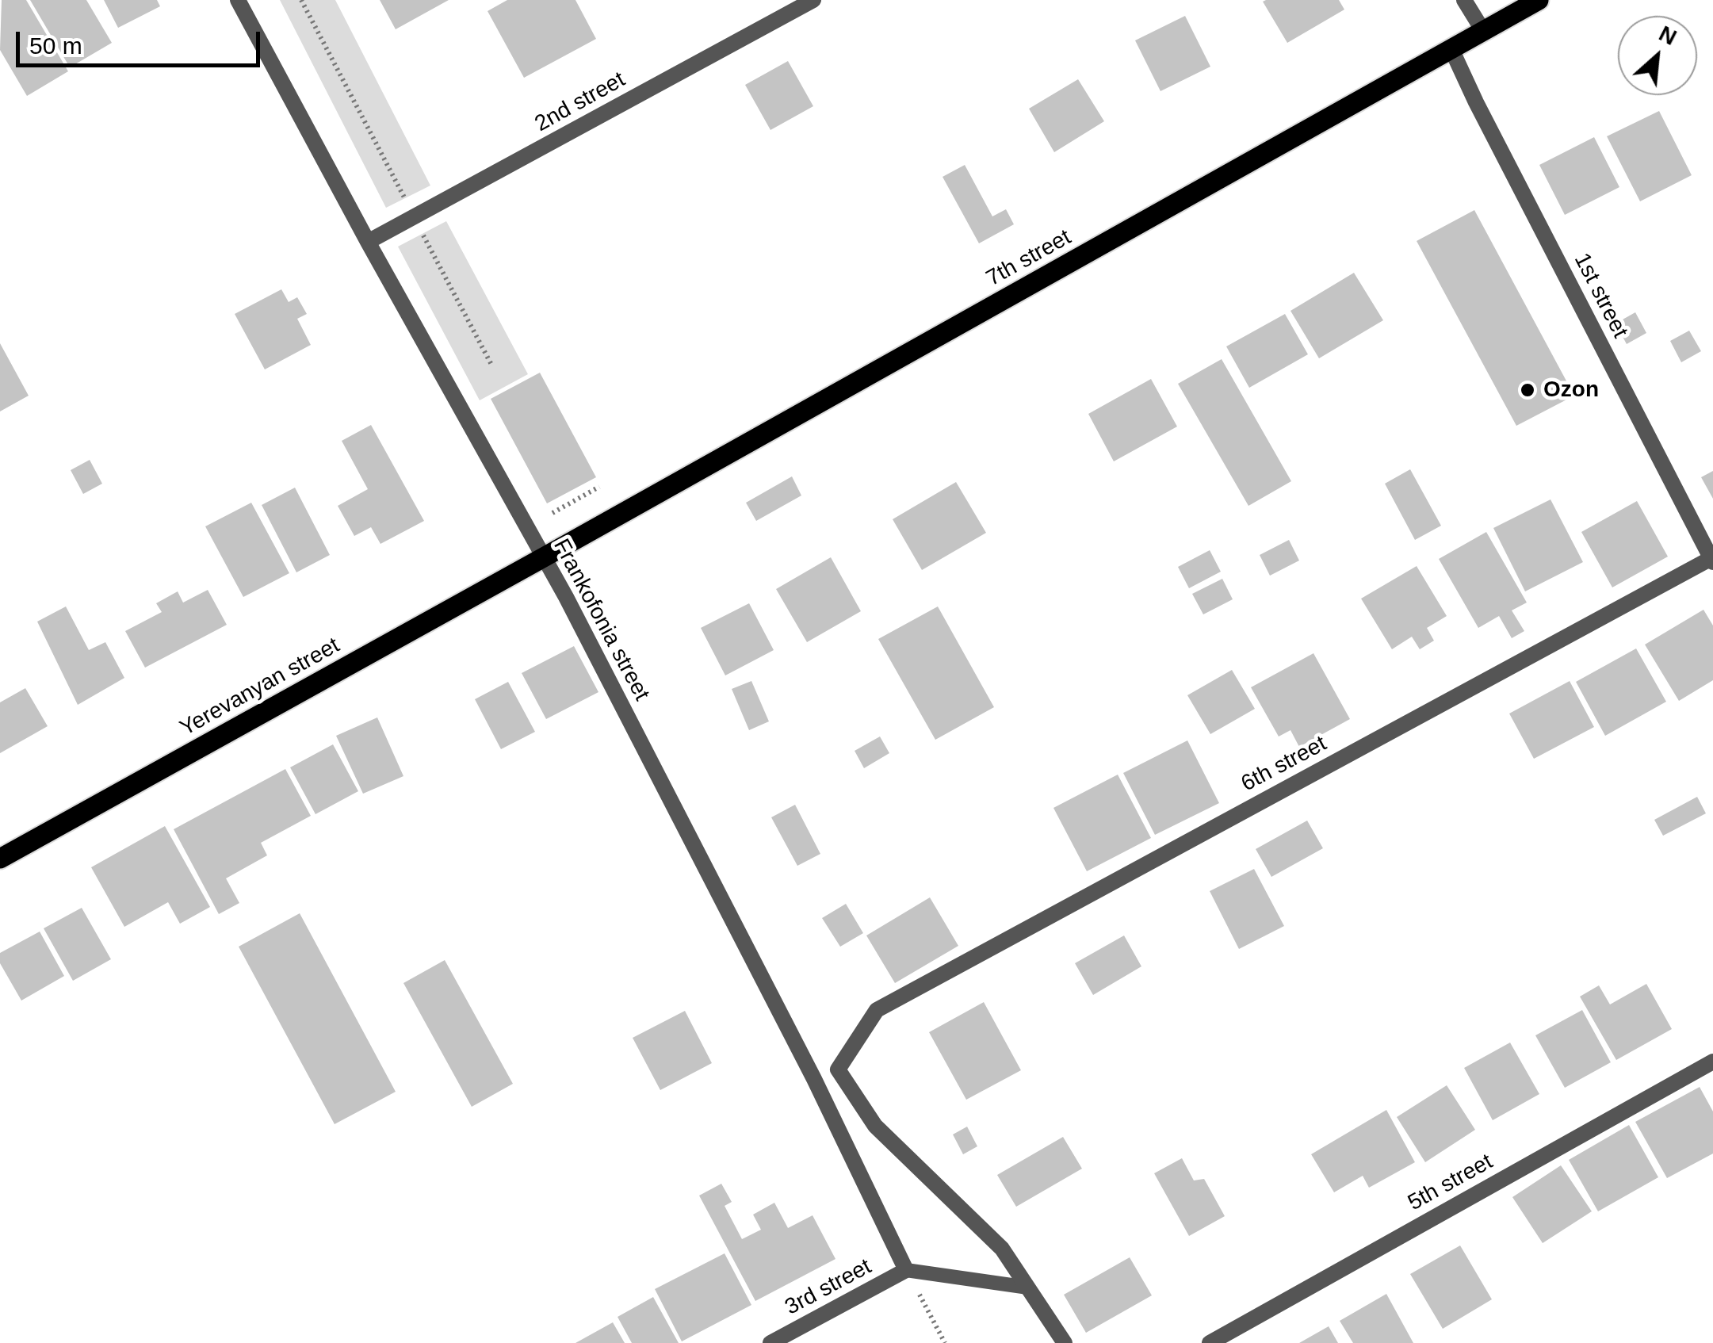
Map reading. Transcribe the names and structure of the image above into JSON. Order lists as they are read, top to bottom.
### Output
{
  "streets": {
    "main road": ["7th street", "Yerevanyan street"],
    "street": [
      "2nd street",
      "1st street",
      "Frankofonia street",
      "6th street",
      "5th street",
      "3rd street"
    ]
  },
  "crossings": [
    ["2nd street", "Frankofonia street"],
    ["7th street", "1st street"],
    ["7th street", "Frankofonia street"],
    ["7th street", "Yerevanyan street"],
    ["1st street", "6th street"],
    ["Frankofonia street", "Yerevanyan street"],
    ["Frankofonia street", "3rd street"]
  ],
  "places": ["Ozon"],
  "scale_bar": "50 m",
  "north": "top right"
}
